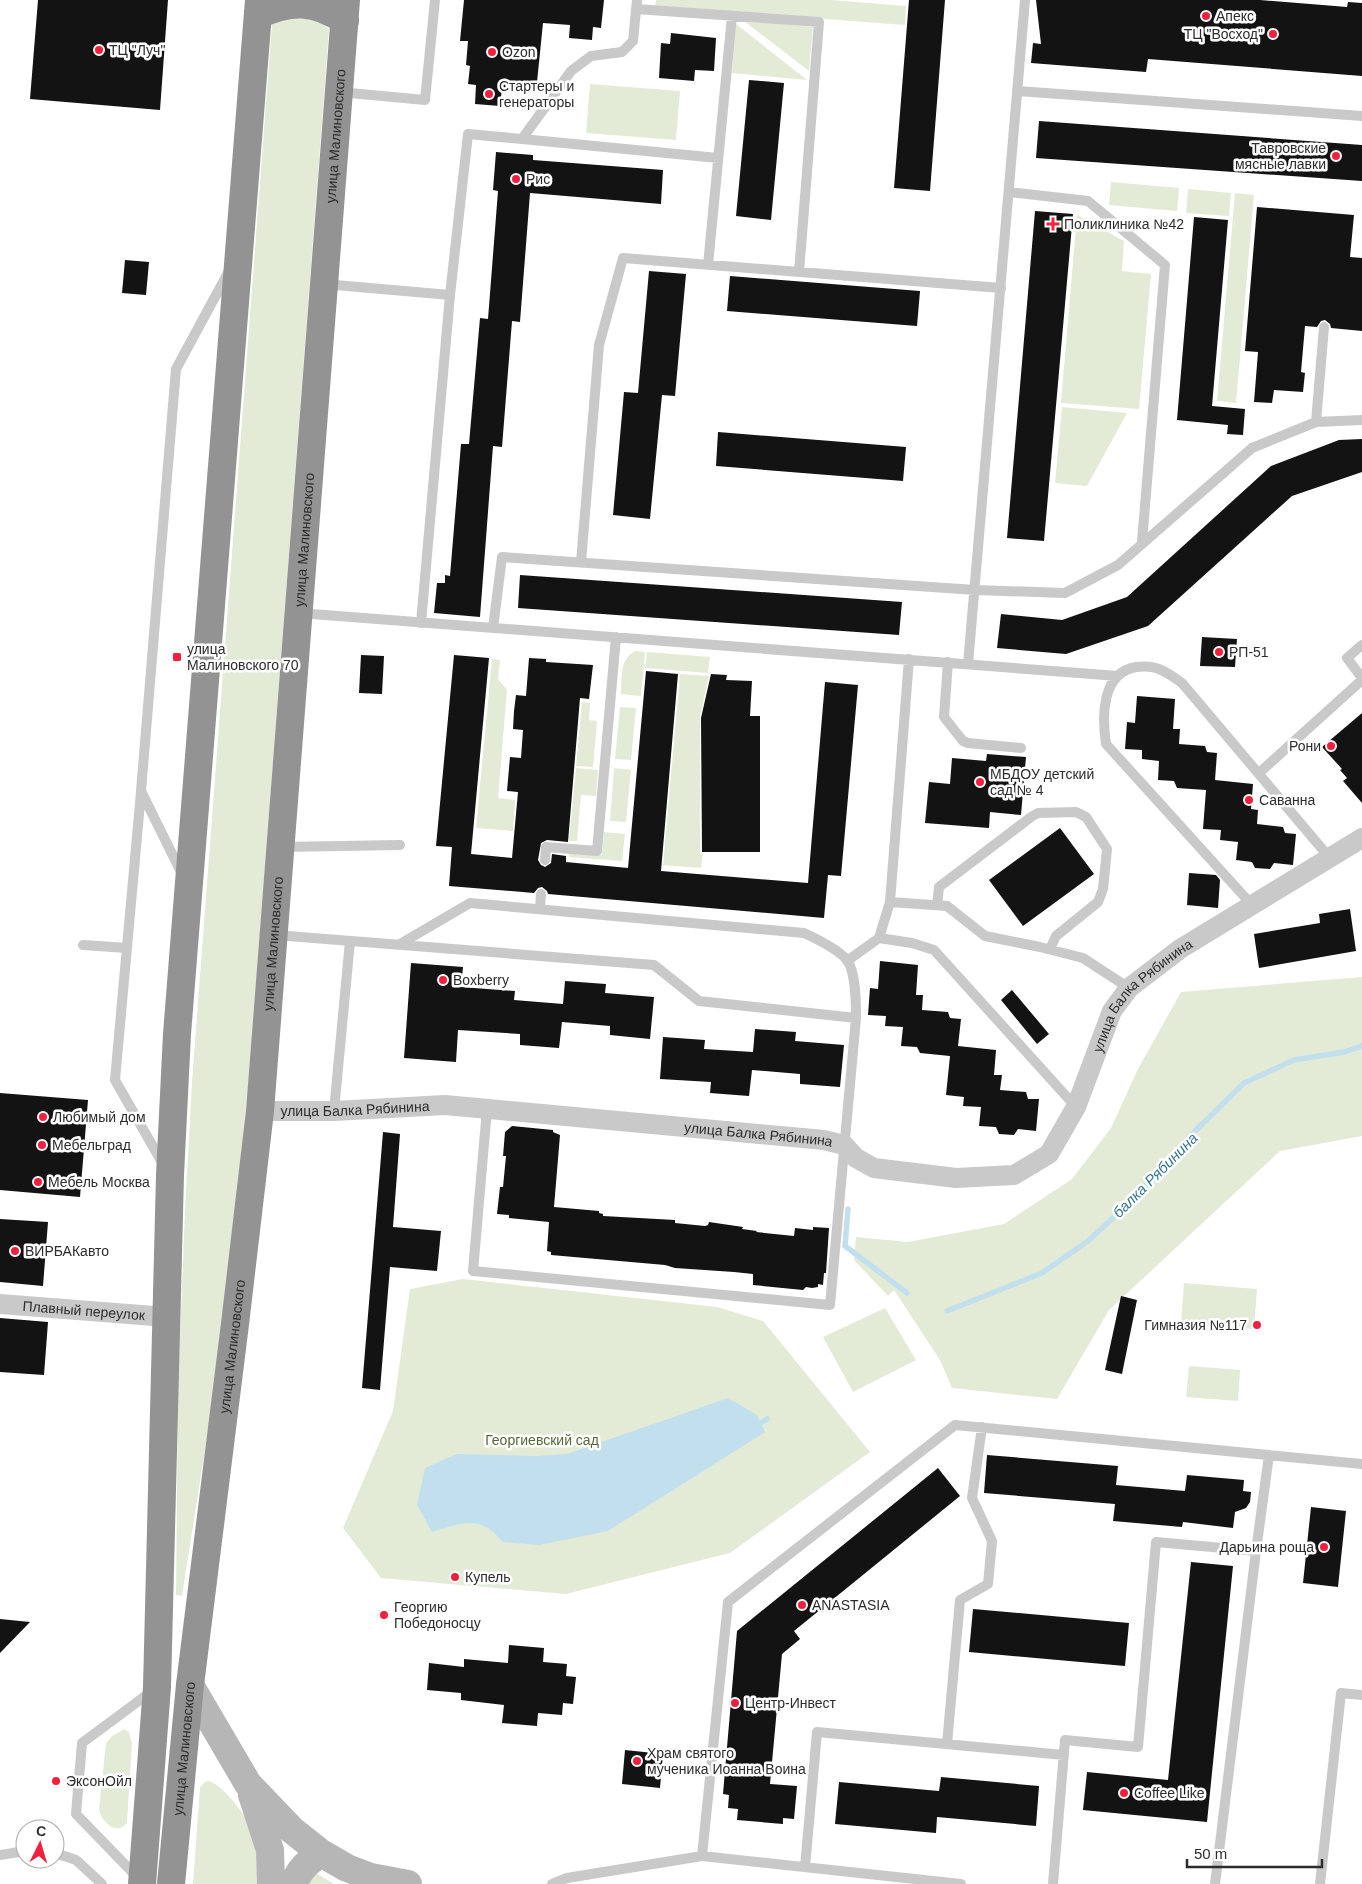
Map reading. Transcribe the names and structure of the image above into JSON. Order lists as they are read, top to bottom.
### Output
{
  "streets": {
    "highway": ["улица Малиновского"],
    "street": ["улица Балка Рябинина", "Плавный переулок"]
  },
  "crossings": [
    ["улица Малиновского", "улица Балка Рябинина"]
  ],
  "water": ["балка Рябинина"],
  "parks": ["Георгиевский сад"],
  "places": {
    "other": [
      "Апекс",
      "ТЦ \"Восход\"",
      "ТЦ \"Луч\"",
      "Ozon",
      "Стартеры и генераторы",
      "Тавровские мясные лавки",
      "Рис",
      "РП-51",
      "Рони",
      "МБДОУ детский сад № 4",
      "Саванна",
      "Boxberry",
      "Любимый дом",
      "Мебельград",
      "Мебель Москва",
      "ВИРБАКавто",
      "Гимназия №117",
      "Дарьина роща",
      "Купель",
      "ANASTASIA",
      "Георгию Победоносцу",
      "Центр-Инвест",
      "Храм святого мученика Иоанна Воина",
      "ЭксонОйл",
      "Coffee Like"
    ],
    "health": ["Поликлиника №42"],
    "transit": ["улица Малиновского 70"]
  },
  "scale_bar": "50 m",
  "north": "top"
}
